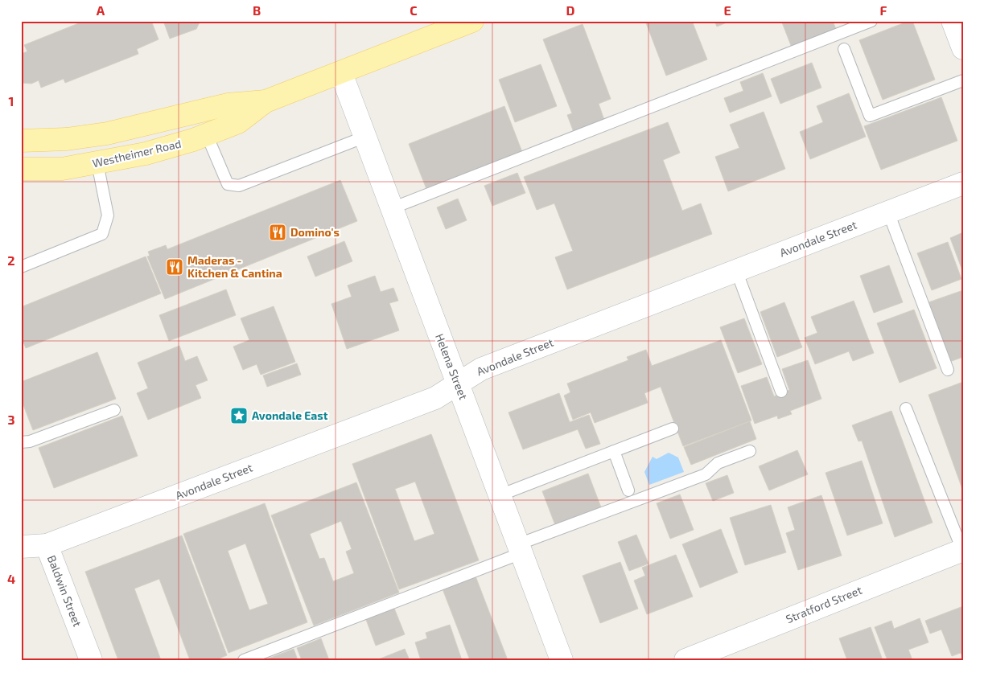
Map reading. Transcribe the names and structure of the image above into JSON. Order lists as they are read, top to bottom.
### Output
{
  "streets": {
    "main road": ["Westheimer Road"],
    "street": [
      "Avondale Street",
      "Helena Street",
      "Baldwin Street",
      "Stratford Street"
    ]
  },
  "crossings": [
    ["Westheimer Road", "Helena Street"],
    ["Avondale Street", "Helena Street"],
    ["Avondale Street", "Baldwin Street"]
  ],
  "places": {
    "restaurant": ["Domino's", "Maderas - Kitchen & Cantina"],
    "place": ["Avondale East"]
  },
  "grid": {
    "columns": [
      "A",
      "B",
      "C",
      "D",
      "E",
      "F"
    ],
    "rows": [
      "1",
      "2",
      "3",
      "4"
    ]
  }
}
